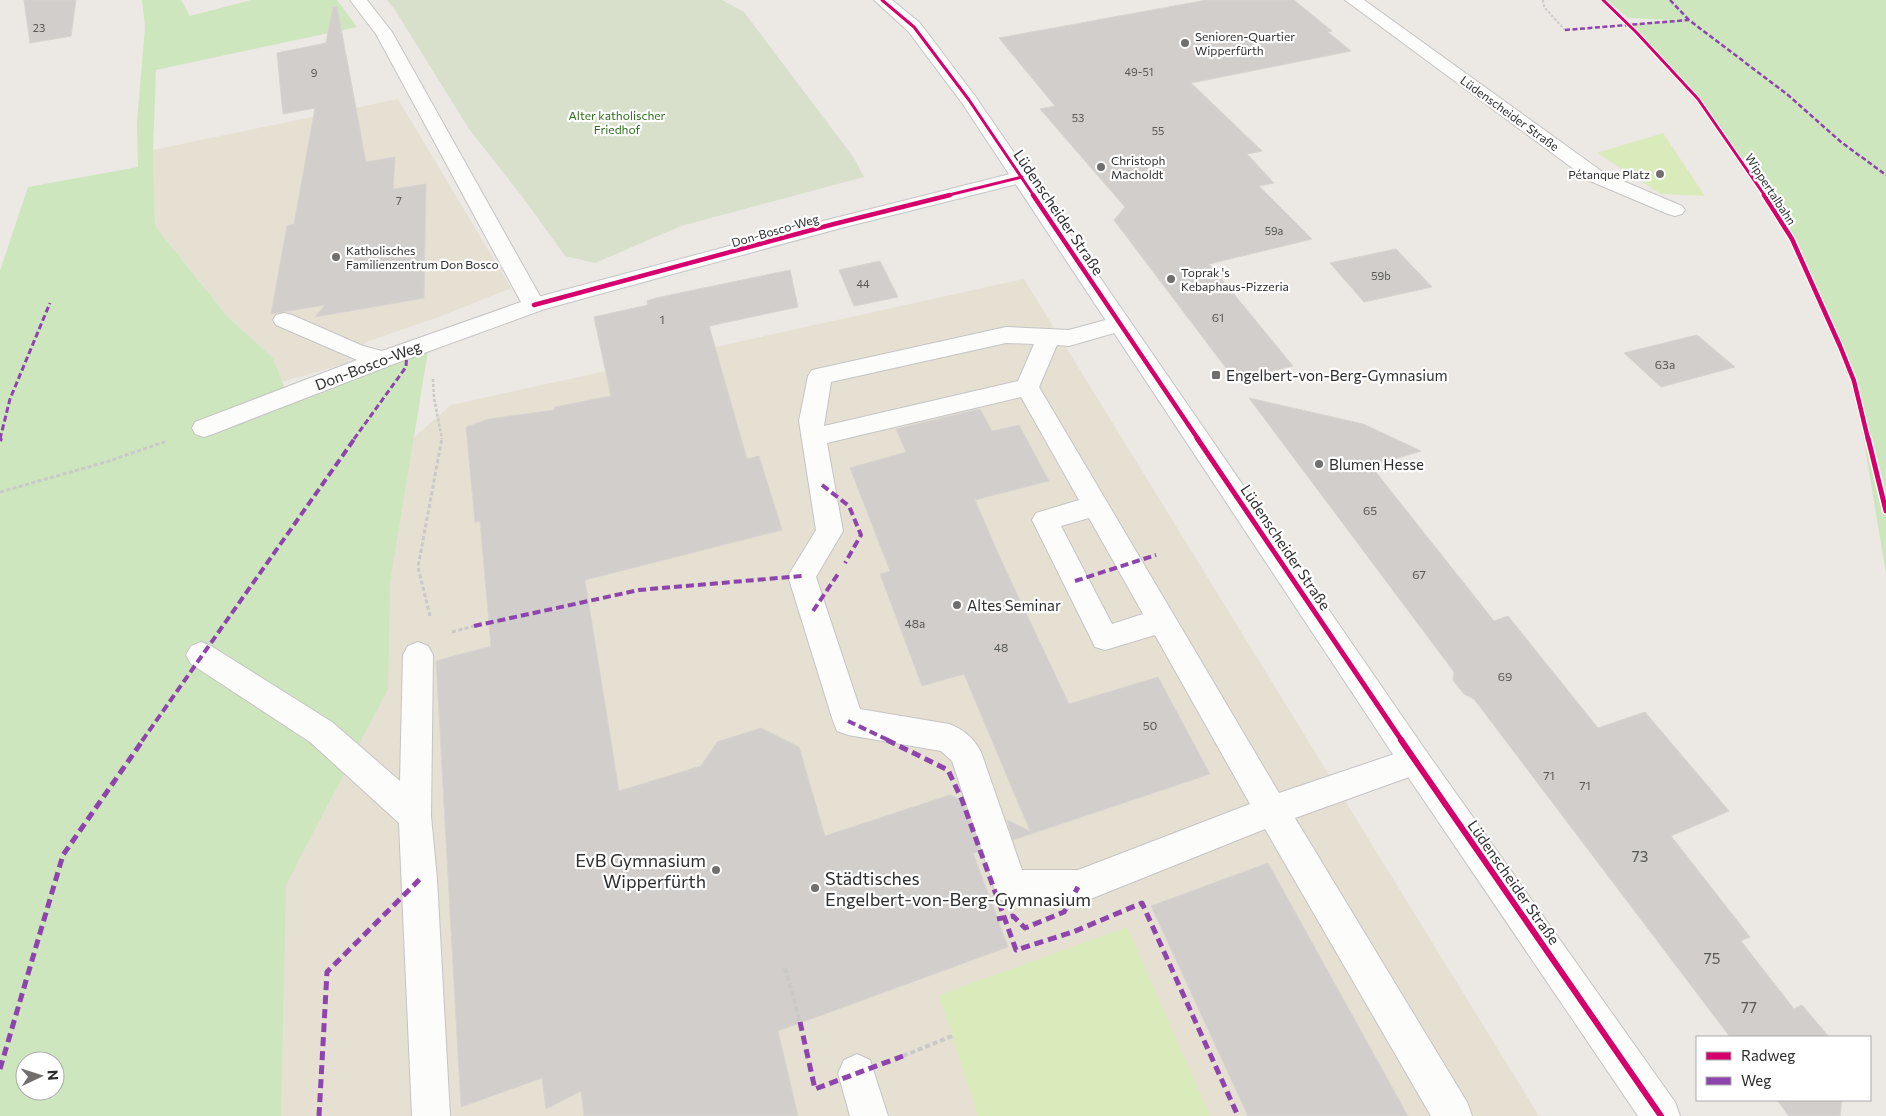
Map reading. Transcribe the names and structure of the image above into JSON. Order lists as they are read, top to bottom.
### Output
{
  "streets": {
    "main road": ["Lüdenscheider Straße", "Don-Bosco-Weg"],
    "cycle path": ["Wippertalbahn"]
  },
  "crossings": [
    ["Lüdenscheider Straße", "Don-Bosco-Weg"]
  ],
  "parks": ["Alter katholischer Friedhof"],
  "places": {
    "other": [
      "Senioren-Quartier Wipperfürth",
      "Christoph Macholdt",
      "Pétanque Platz",
      "Katholisches Familienzentrum Don Bosco",
      "Toprak 's Kebaphaus-Pizzeria",
      "Blumen Hesse",
      "Altes Seminar",
      "EvB Gymnasium Wipperfürth",
      "Städtisches Engelbert-von-Berg-Gymnasium"
    ],
    "transit": ["Engelbert-von-Berg-Gymnasium"]
  },
  "house_numbers": [
    "23",
    "49-51",
    "9",
    "53",
    "55",
    "7",
    "59a",
    "59b",
    "44",
    "61",
    "1",
    "63a",
    "65",
    "67",
    "48a",
    "48",
    "69",
    "50",
    "71",
    "71",
    "73",
    "75",
    "77"
  ],
  "legend": ["Radweg", "Weg"],
  "north": "right"
}
